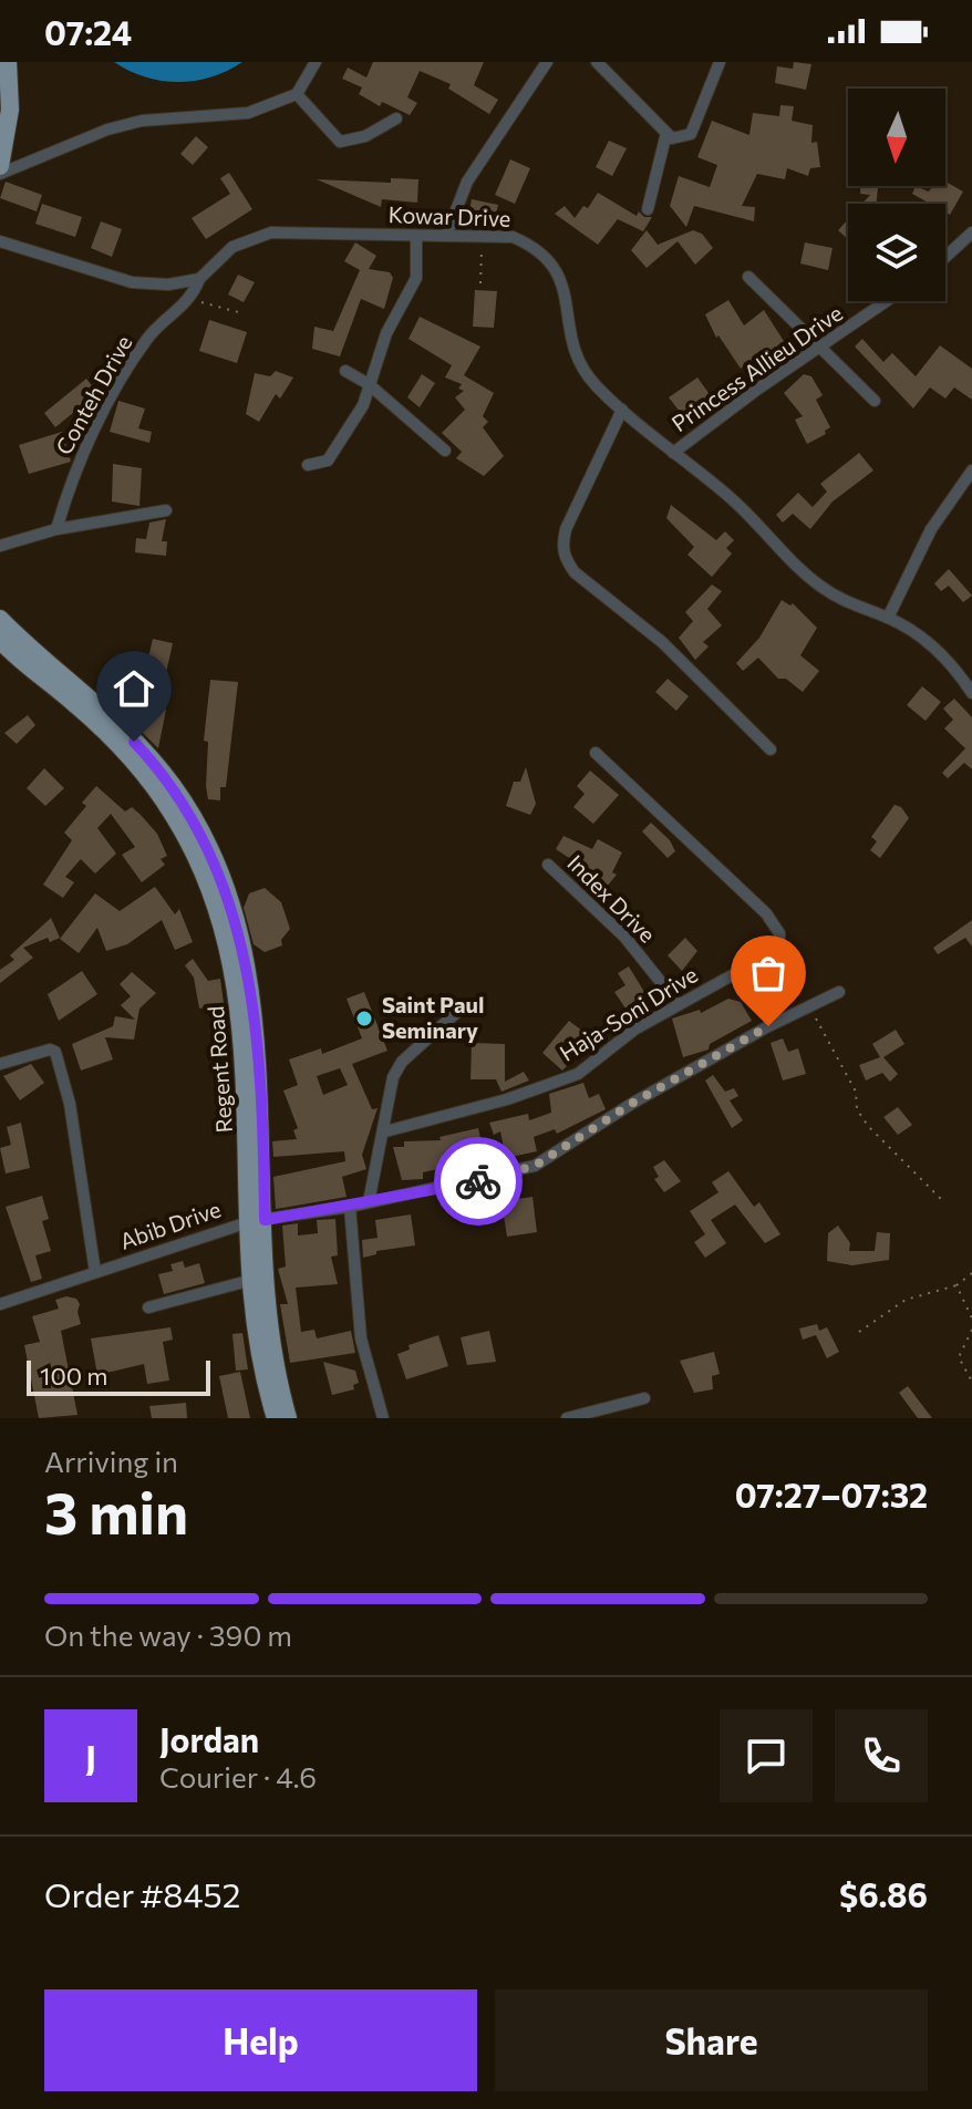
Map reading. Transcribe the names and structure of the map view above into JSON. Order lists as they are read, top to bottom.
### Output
{
  "streets": {
    "main road": ["Regent Road"],
    "street": [
      "Kowar Drive",
      "Princess Allieu Drive",
      "Conteh Drive",
      "Index Drive",
      "Haja-Soni Drive",
      "Abib Drive"
    ]
  },
  "crossings": [
    ["Kowar Drive", "Princess Allieu Drive"],
    ["Index Drive", "Haja-Soni Drive"],
    ["Regent Road", "Abib Drive"]
  ],
  "places": ["Saint Paul Seminary"],
  "scale_bar": "100 m",
  "north": "bottom",
  "page": {
    "status": "07:24",
    "scale": "100 m",
    "heading": ["3 min", "Arriving in", "07:27–07:32"],
    "panel": [
      "Jordan",
      "Courier · 4.6",
      "Order #8452",
      "$6.86"
    ],
    "bar": "On the way · 390 m",
    "round": "J",
    "buttons": ["Help", "Share"]
  }
}
